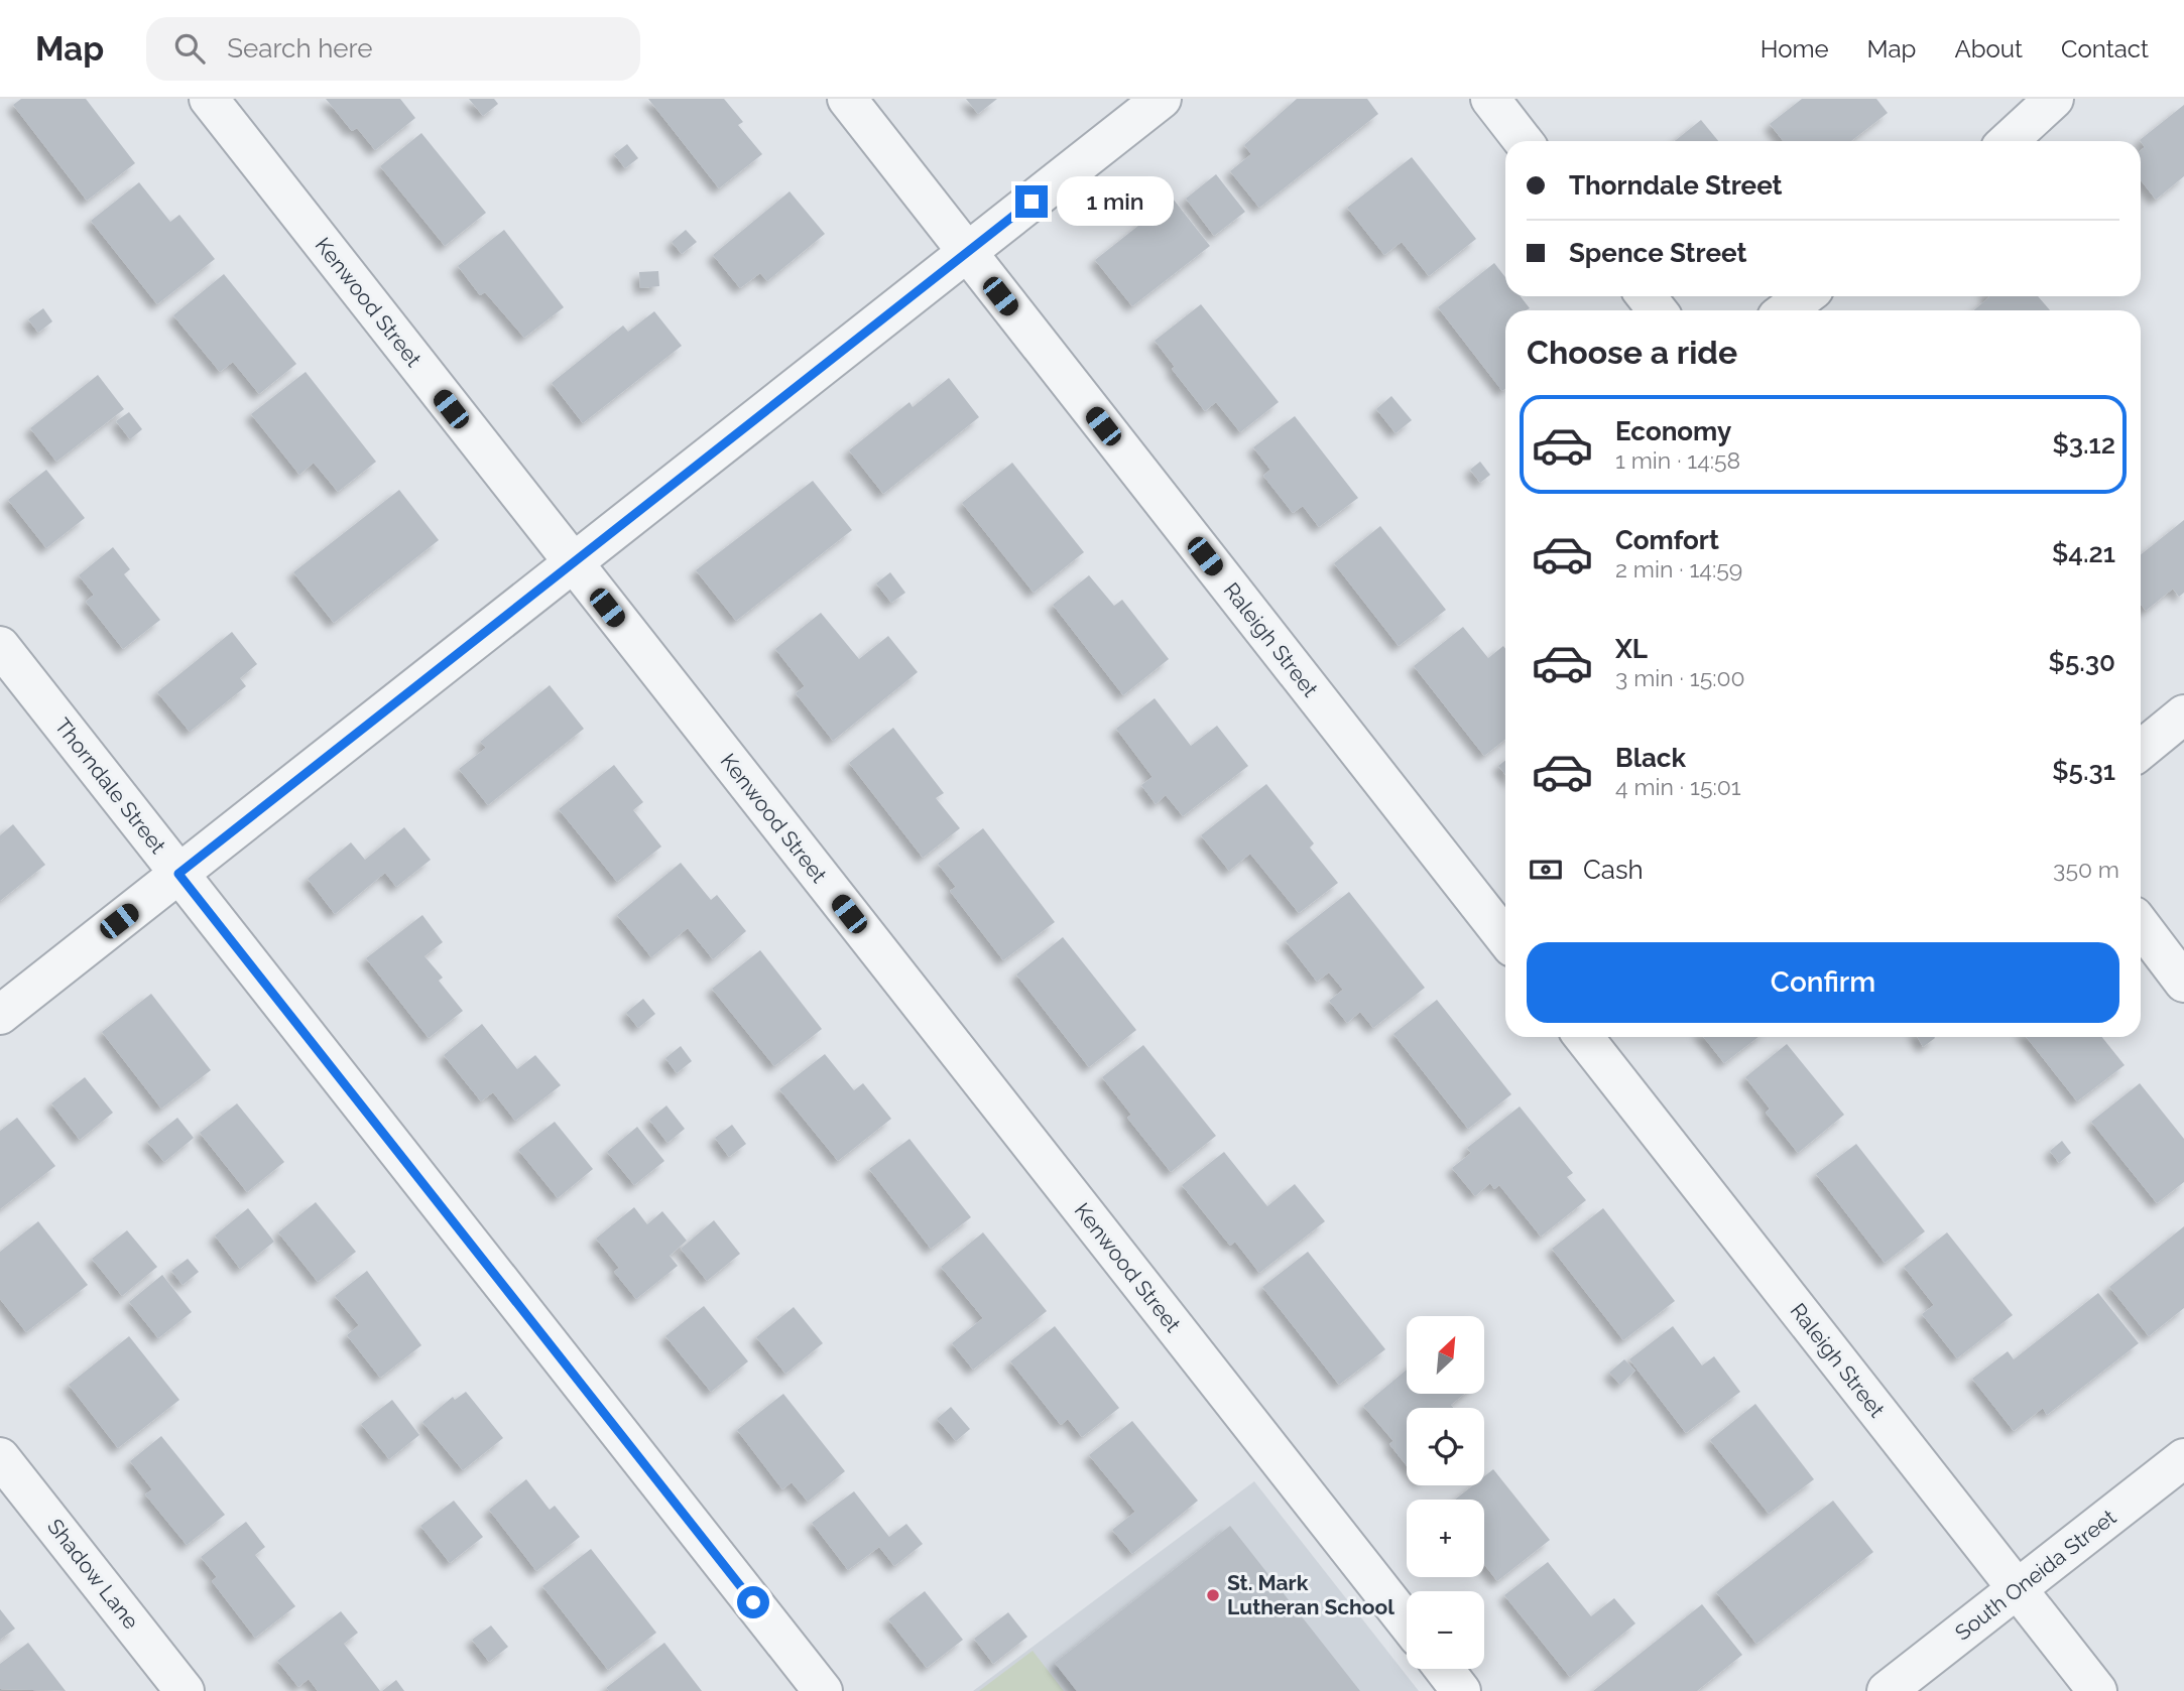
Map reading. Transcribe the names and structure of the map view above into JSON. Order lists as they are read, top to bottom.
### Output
{
  "streets": {
    "street": [
      "Kenwood Street",
      "Raleigh Street",
      "Thorndale Street",
      "Shadow Lane",
      "South Oneida Street"
    ]
  },
  "crossings": [
    ["Raleigh Street", "South Oneida Street"]
  ],
  "places": ["St. Mark Lutheran School"],
  "north": "top right",
  "page": {
    "header": "Map",
    "search": "Search here",
    "nav": [
      "Home",
      "Map",
      "About",
      "Contact"
    ],
    "banner": ["Thorndale Street", "Spence Street"],
    "bubble": "1 min",
    "heading": "Choose a ride",
    "list": [
      {
        "name": "Economy",
        "note": "1 min · 14:58",
        "value": "$3.12"
      },
      {
        "name": "Comfort",
        "note": "2 min · 14:59",
        "value": "$4.21"
      },
      {
        "name": "XL",
        "note": "3 min · 15:00",
        "value": "$5.30"
      },
      {
        "name": "Black",
        "note": "4 min · 15:01",
        "value": "$5.31"
      }
    ],
    "pay": ["Cash", "350 m"],
    "buttons": "Confirm",
    "map_buttons": ["+", "−"]
  }
}
